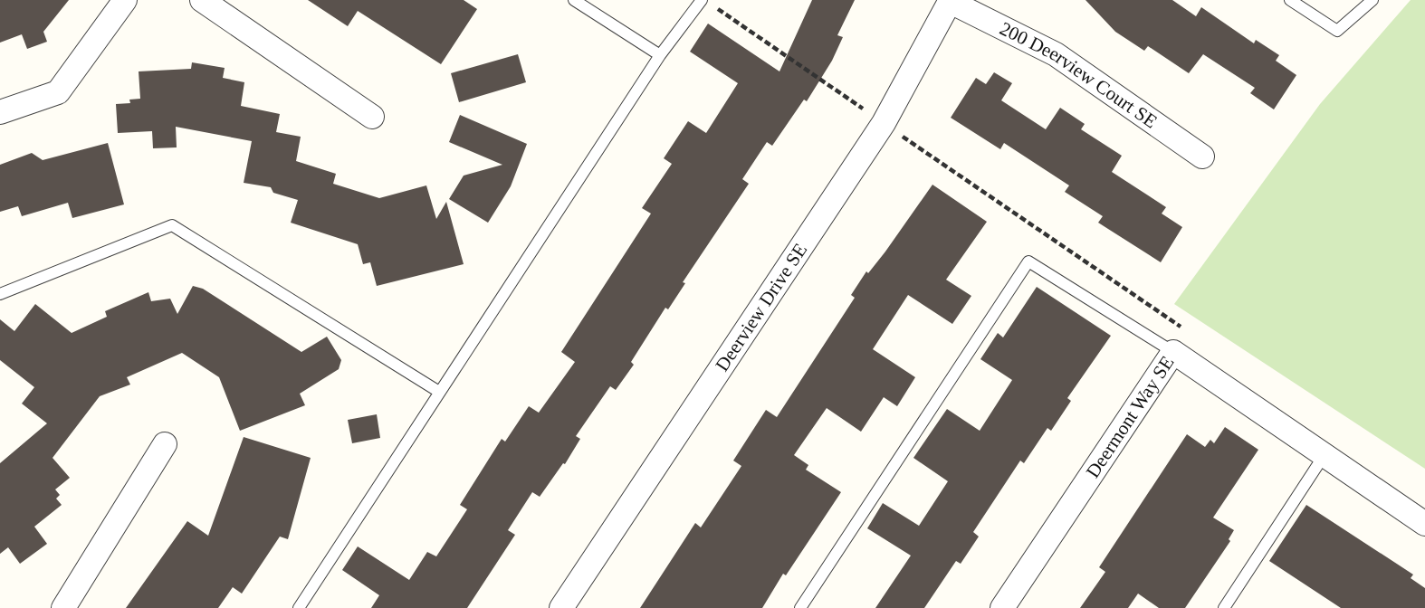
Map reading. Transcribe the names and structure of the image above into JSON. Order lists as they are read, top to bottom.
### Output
{
  "streets": {
    "street": ["200 Deerview Court SE", "Deerview Drive SE", "Deermont Way SE"]
  },
  "crossings": [
    ["200 Deerview Court SE", "Deerview Drive SE"]
  ]
}
